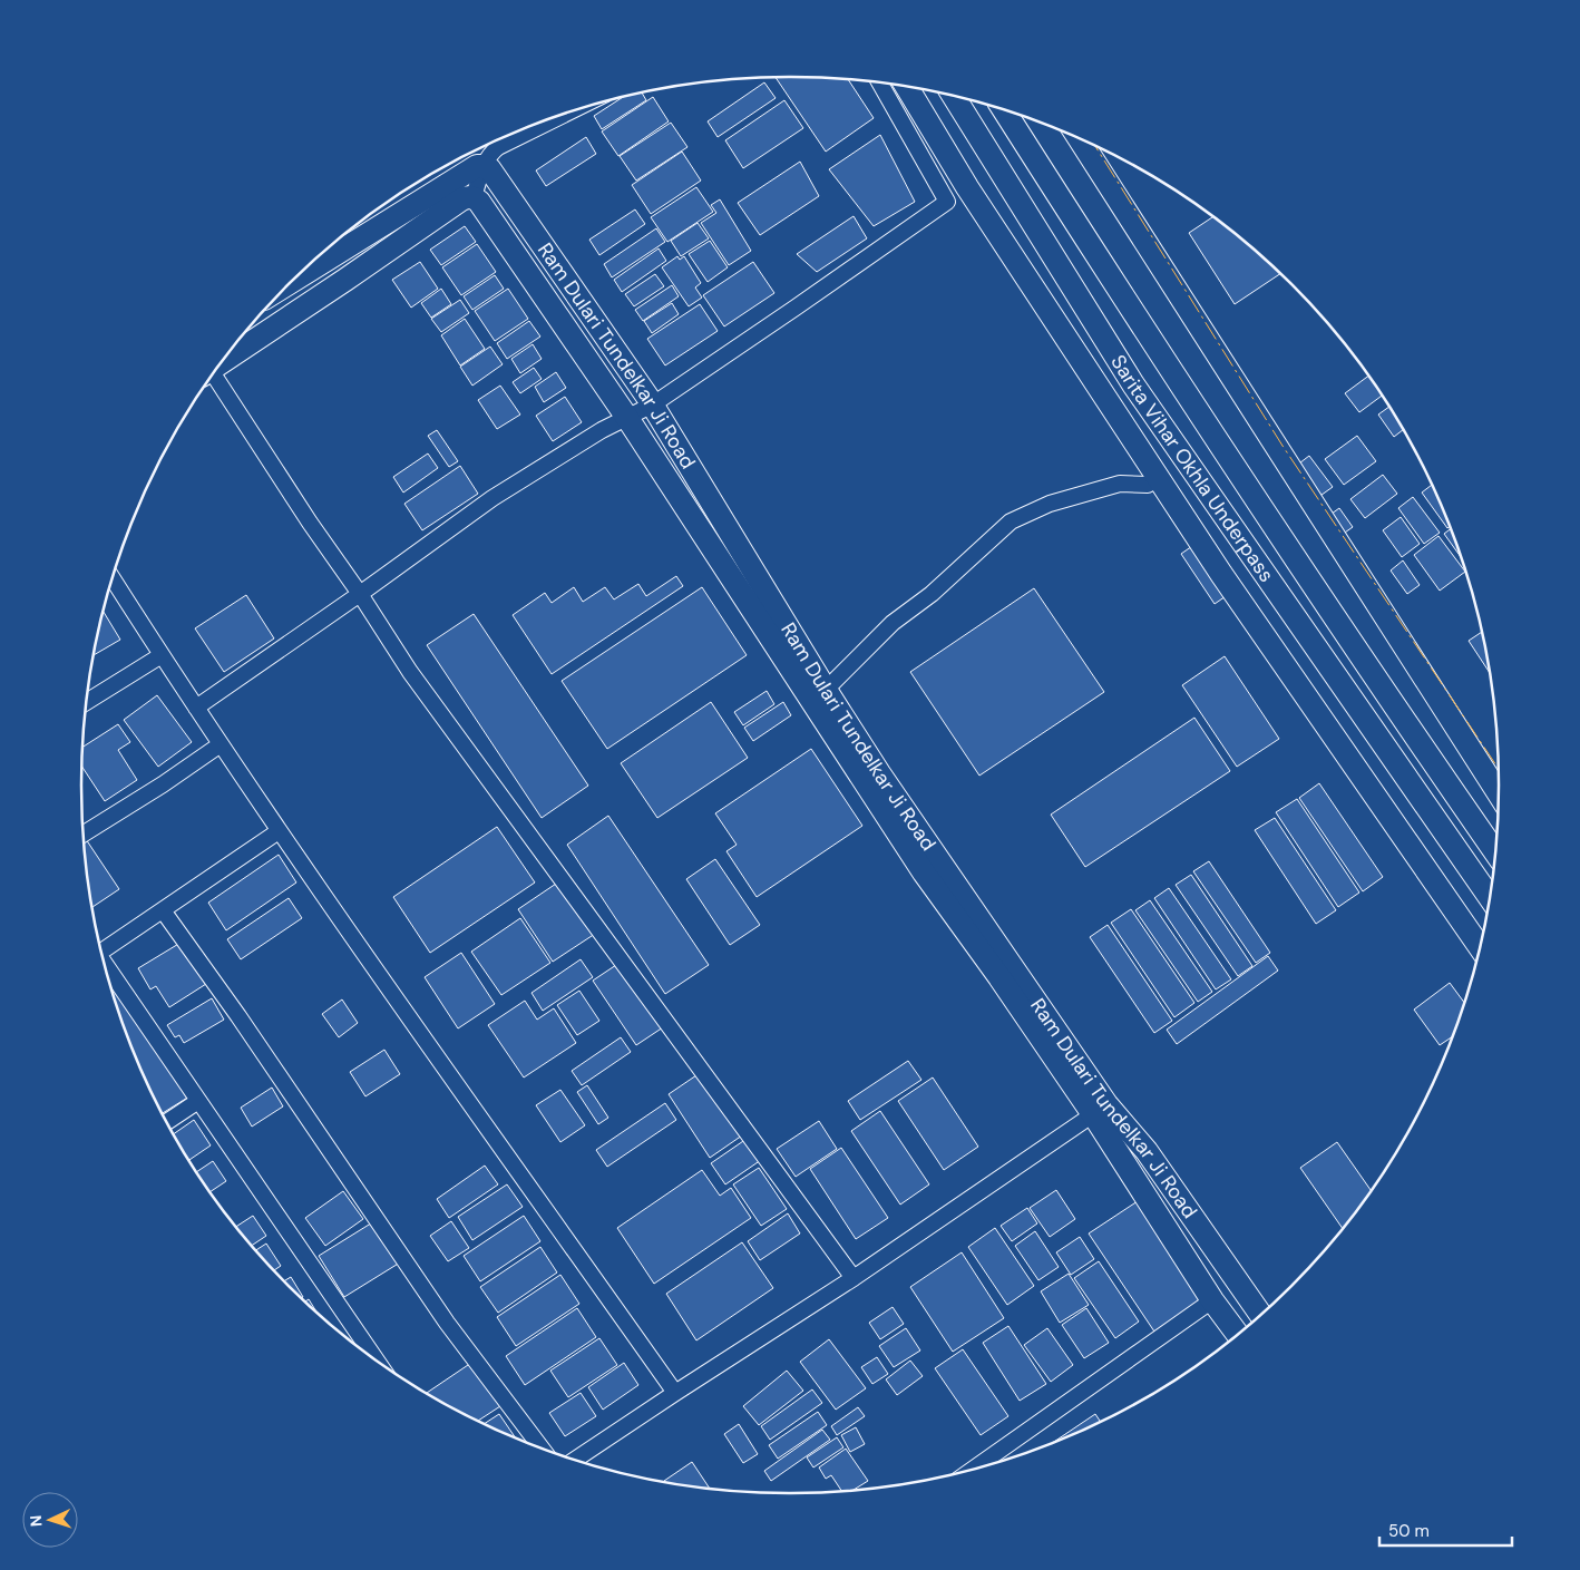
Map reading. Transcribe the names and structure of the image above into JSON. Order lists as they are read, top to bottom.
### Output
{
  "streets": {
    "street": ["Ram Dulari Tundelkar Ji Road", "Sarita Vihar Okhla Underpass"]
  },
  "scale_bar": "50 m",
  "north": "left"
}
